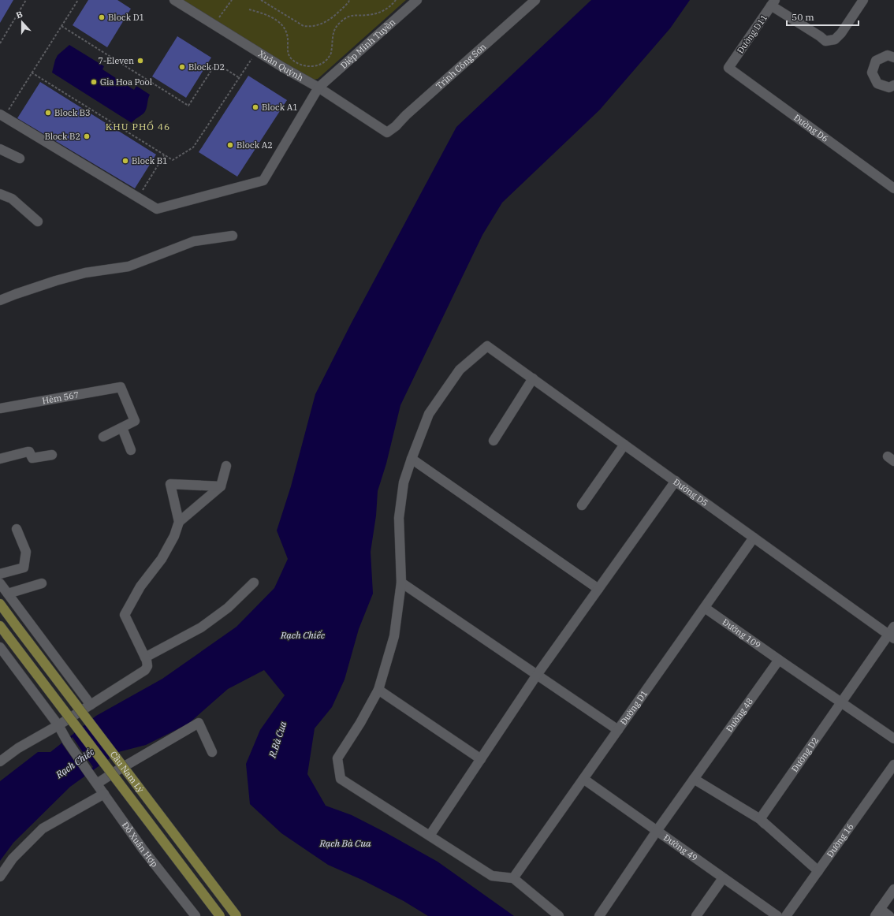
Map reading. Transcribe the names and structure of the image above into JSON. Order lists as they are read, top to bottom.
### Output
{
  "streets": {
    "main road": ["Cầu Nam Lý"],
    "street": [
      "Đường D11",
      "Diệp Minh Tuyền",
      "Xuân Quỳnh",
      "Trịnh Công Sơn",
      "Đường D6",
      "Hẻm 567",
      "Đường D5",
      "Đường 109",
      "Đường D1",
      "Đường 48",
      "Đường D2",
      "Đường 16",
      "Đỗ Xuân Hợp",
      "Đường 49"
    ]
  },
  "crossings": [
    ["Đường D11", "Đường D6"],
    ["Diệp Minh Tuyền", "Xuân Quỳnh"],
    ["Xuân Quỳnh", "Trịnh Công Sơn"],
    ["Đường D5", "Đường D1"],
    ["Đường D5", "Đường D2"],
    ["Đường 109", "Đường D1"],
    ["Đường 109", "Đường 48"],
    ["Đường D1", "Đường 49"],
    ["Đường 48", "Đường 49"]
  ],
  "districts": ["KHU PHỐ 46"],
  "water": ["Rạch Chiếc", "R.Bà Cua", "Rạch Bà Cua"],
  "places": [
    "Block D1",
    "7-Eleven",
    "Block D2",
    "Gia Hoa Pool",
    "Block A1",
    "Block B3",
    "Block B2",
    "Block A2",
    "Block B1"
  ],
  "scale_bar": "50 m",
  "north": "top"
}
